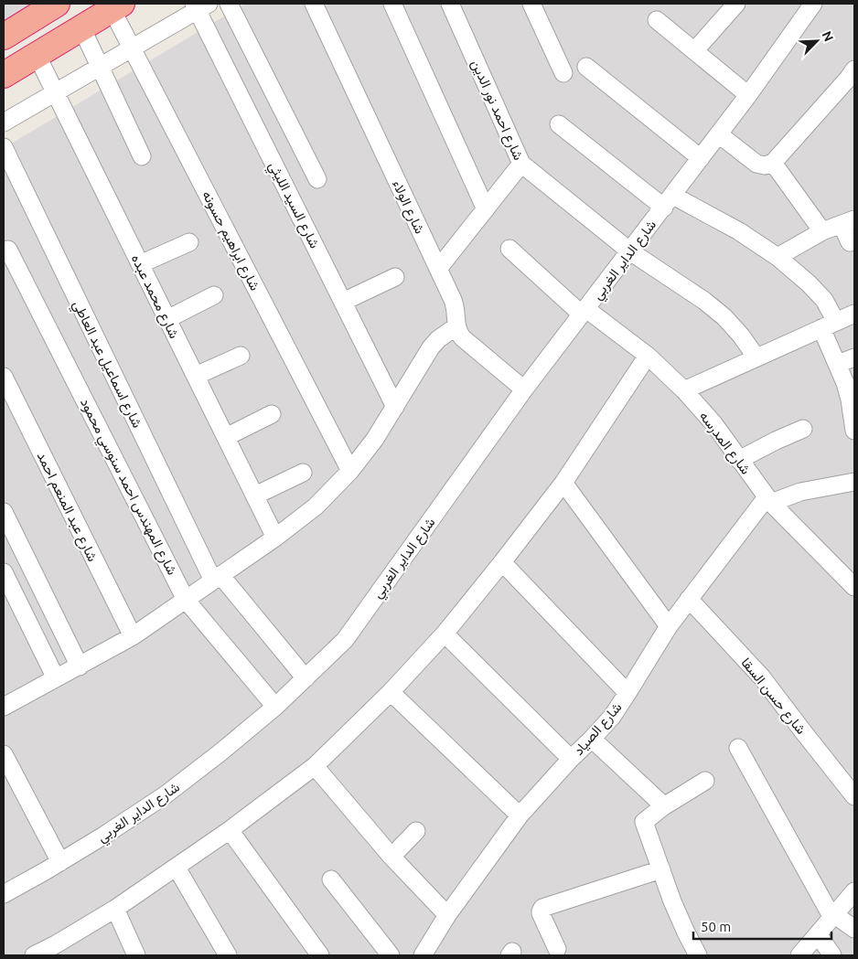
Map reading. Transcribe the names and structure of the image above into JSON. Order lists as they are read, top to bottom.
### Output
{
  "streets": {
    "street": [
      "شارع احمد نور الدين",
      "شارع السيد الليثي",
      "شارع الولاء",
      "شارع ابراهيم حسونه",
      "شارع الداير الغربي",
      "شارع محمد عبده",
      "شارع اسماعيل عبد العاطي",
      "شارع المدرسه",
      "شارع المهندس احمد سنوسي محمود",
      "شارع عبد المنعم احمد",
      "شارع حسن السقا",
      "شارع الصياد"
    ]
  },
  "crossings": [
    ["شارع احمد نور الدين", "شارع الداير الغربي"],
    ["شارع الداير الغربي", "شارع اسماعيل عبد العاطي"],
    ["شارع الداير الغربي", "شارع المدرسه"],
    ["شارع الداير الغربي", "شارع المهندس احمد سنوسي محمود"],
    ["شارع المدرسه", "شارع الصياد"],
    ["شارع حسن السقا", "شارع الصياد"]
  ],
  "scale_bar": "50 m",
  "north": "top right"
}
